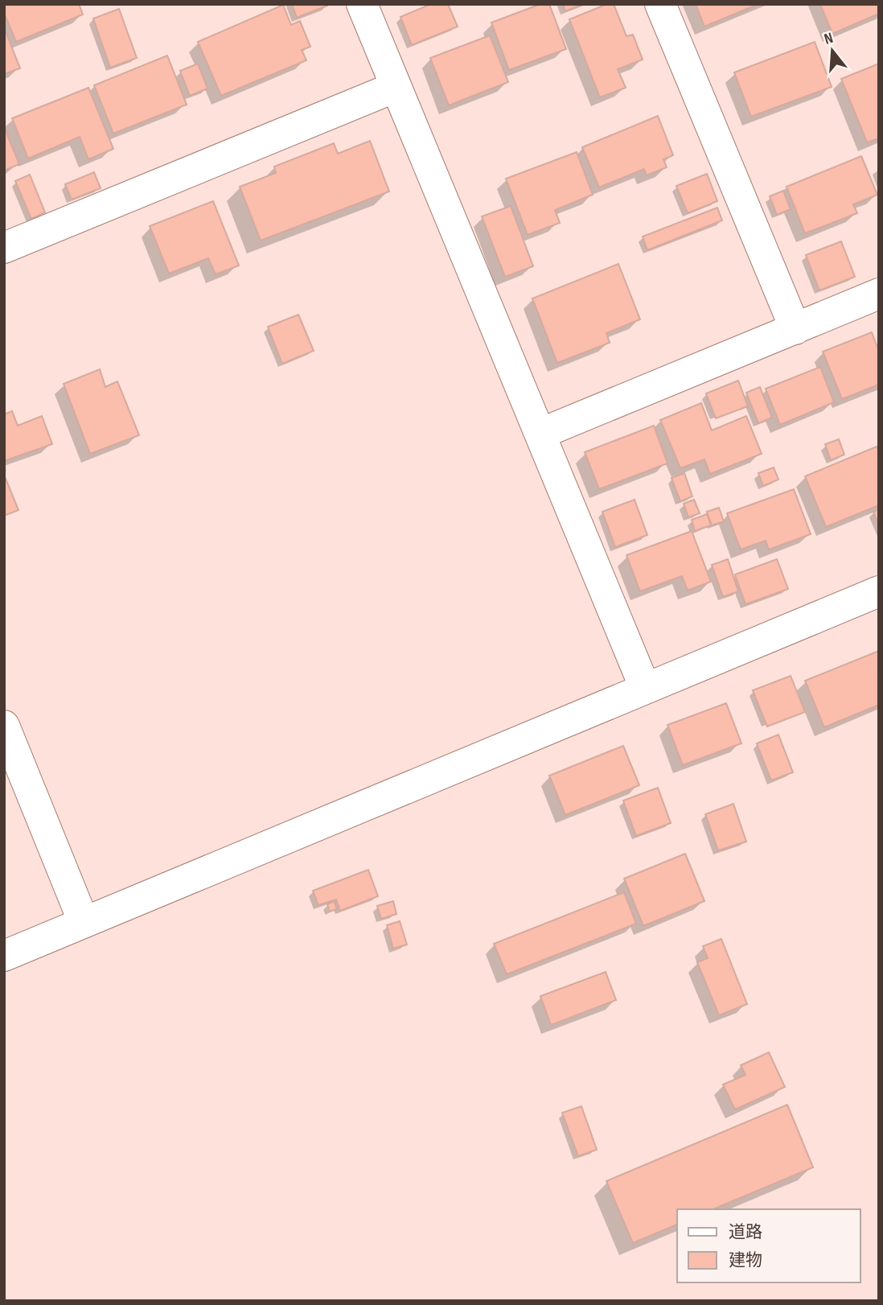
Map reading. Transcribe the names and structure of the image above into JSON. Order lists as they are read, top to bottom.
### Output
{
  "legend": ["道路", "建物"],
  "north": "top"
}
